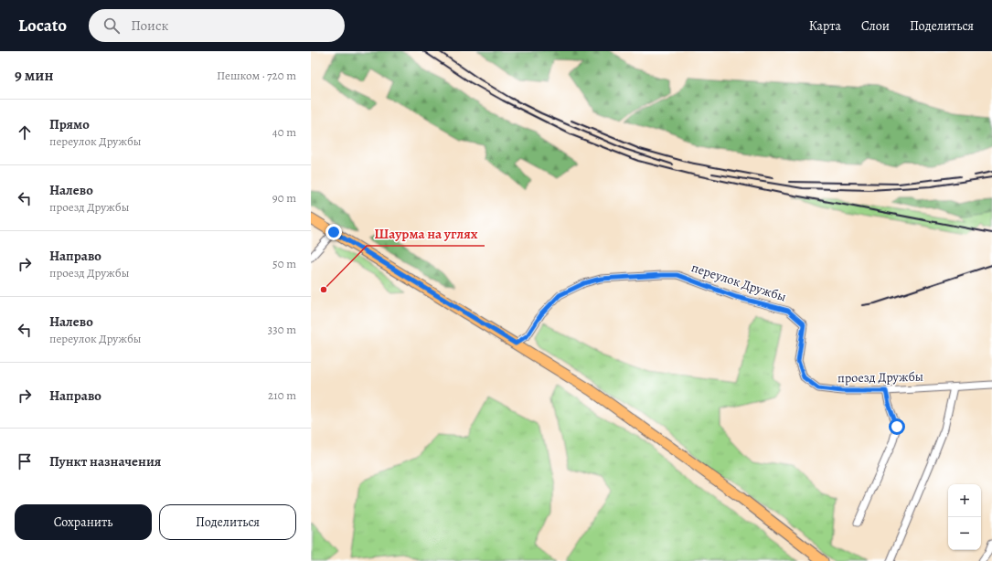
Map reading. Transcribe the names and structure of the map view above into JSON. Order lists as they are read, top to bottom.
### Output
{
  "streets": {
    "street": ["переулок Дружбы", "проезд Дружбы"]
  },
  "crossings": [
    ["переулок Дружбы", "проезд Дружбы"]
  ],
  "places": ["Шаурма на углях"],
  "page": {
    "header": "Locato",
    "search": "Поиск",
    "nav": ["Карта", "Слои", "Поделиться"],
    "heading": ["9 мин", "Пешком · 720 m"],
    "list": [
      ["Прямо", "переулок Дружбы", "40 m"],
      ["Налево", "проезд Дружбы", "90 m"],
      ["Направо", "проезд Дружбы", "50 m"],
      ["Налево", "переулок Дружбы", "330 m"],
      ["Направо", "210 m"],
      "Пункт назначения"
    ],
    "map_buttons": ["+", "−"],
    "buttons": ["Сохранить", "Поделиться"]
  }
}
